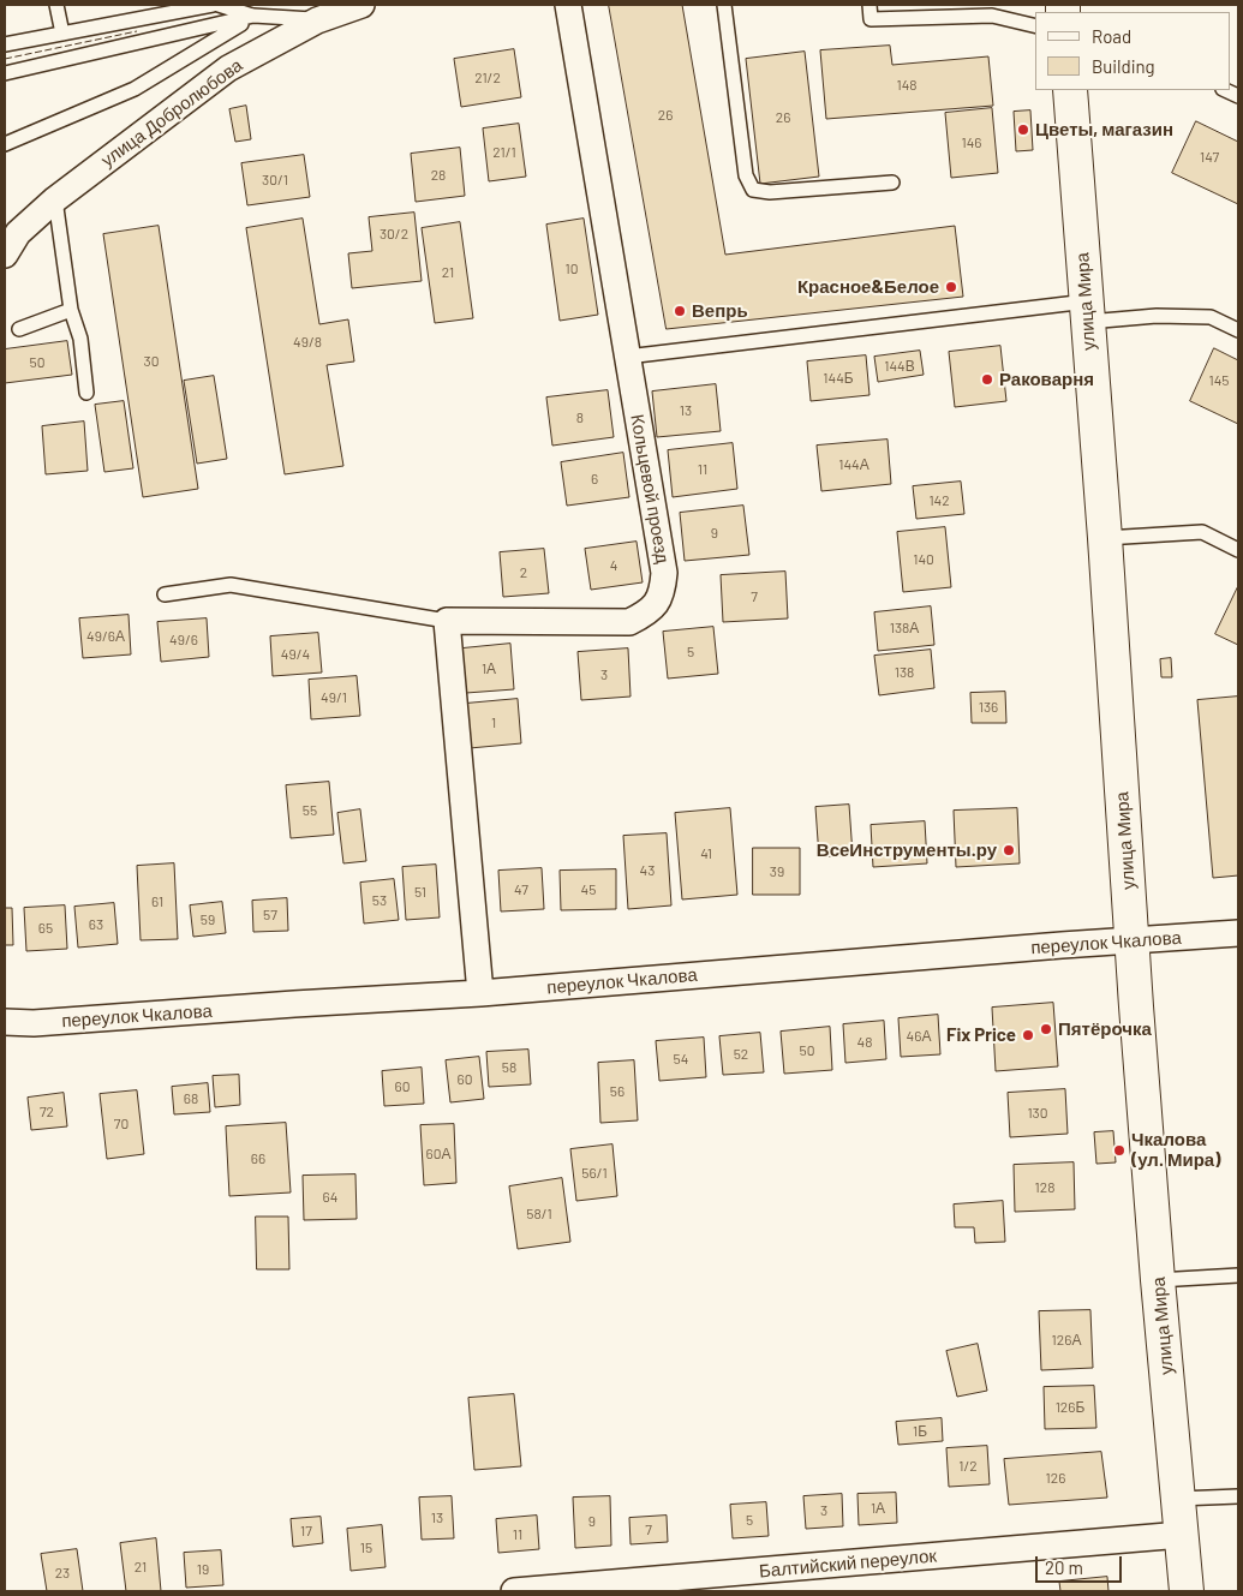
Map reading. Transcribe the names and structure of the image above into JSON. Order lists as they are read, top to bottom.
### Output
{
  "streets": {
    "main road": ["улица Мира"],
    "street": [
      "улица Добролюбова",
      "Кольцевой проезд",
      "переулок Чкалова",
      "Балтийский переулок"
    ]
  },
  "crossings": [
    ["улица Мира", "переулок Чкалова"],
    ["улица Мира", "Балтийский переулок"]
  ],
  "places": [
    "Цветы, магазин",
    "Красное&Белое",
    "Вепрь",
    "Раковарня",
    "ВсеИнструменты.ру",
    "Пятёрочка",
    "Fix Price",
    "Чкалова (ул. Мира)"
  ],
  "house_numbers": [
    "21/2",
    "148",
    "26",
    "26",
    "146",
    "21/1",
    "147",
    "28",
    "30/1",
    "30/2",
    "10",
    "21",
    "49/8",
    "30",
    "50",
    "144В",
    "144Б",
    "145",
    "13",
    "8",
    "144А",
    "11",
    "6",
    "142",
    "9",
    "140",
    "4",
    "2",
    "7",
    "138А",
    "49/6А",
    "49/6",
    "5",
    "49/4",
    "1А",
    "138",
    "3",
    "49/1",
    "136",
    "1",
    "55",
    "41",
    "43",
    "39",
    "47",
    "45",
    "51",
    "53",
    "61",
    "57",
    "59",
    "63",
    "65",
    "46А",
    "48",
    "50",
    "52",
    "54",
    "58",
    "60",
    "60",
    "56",
    "68",
    "72",
    "130",
    "70",
    "60А",
    "66",
    "56/1",
    "128",
    "64",
    "58/1",
    "126А",
    "126Б",
    "1Б",
    "1/2",
    "126",
    "1А",
    "3",
    "13",
    "5",
    "9",
    "7",
    "17",
    "11",
    "15",
    "21",
    "19",
    "23"
  ],
  "legend": ["Road", "Building"],
  "scale_bar": "20 m"
}
